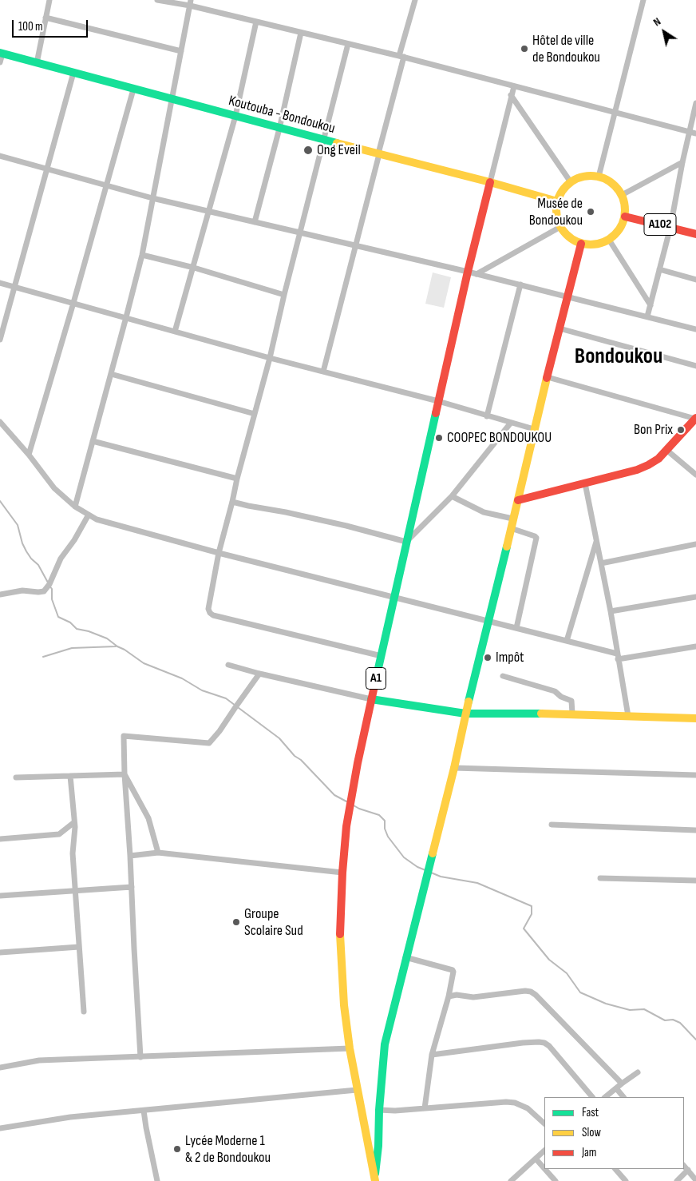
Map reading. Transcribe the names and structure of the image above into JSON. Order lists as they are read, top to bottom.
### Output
{
  "streets": {
    "main road": ["Koutouba - Bondoukou", "A102", "A1"]
  },
  "crossings": [
    ["Koutouba - Bondoukou", "A102"],
    ["Koutouba - Bondoukou", "A1"]
  ],
  "districts": ["Bondoukou"],
  "places": [
    "Hôtel de ville de Bondoukou",
    "Ong Eveil",
    "Musée de Bondoukou",
    "Bon Prix",
    "COOPEC BONDOUKOU",
    "Impôt",
    "Groupe Scolaire Sud",
    "Lycée Moderne 1 & 2 de Bondoukou"
  ],
  "legend": ["Fast", "Slow", "Jam"],
  "scale_bar": "100 m",
  "north": "top left"
}
